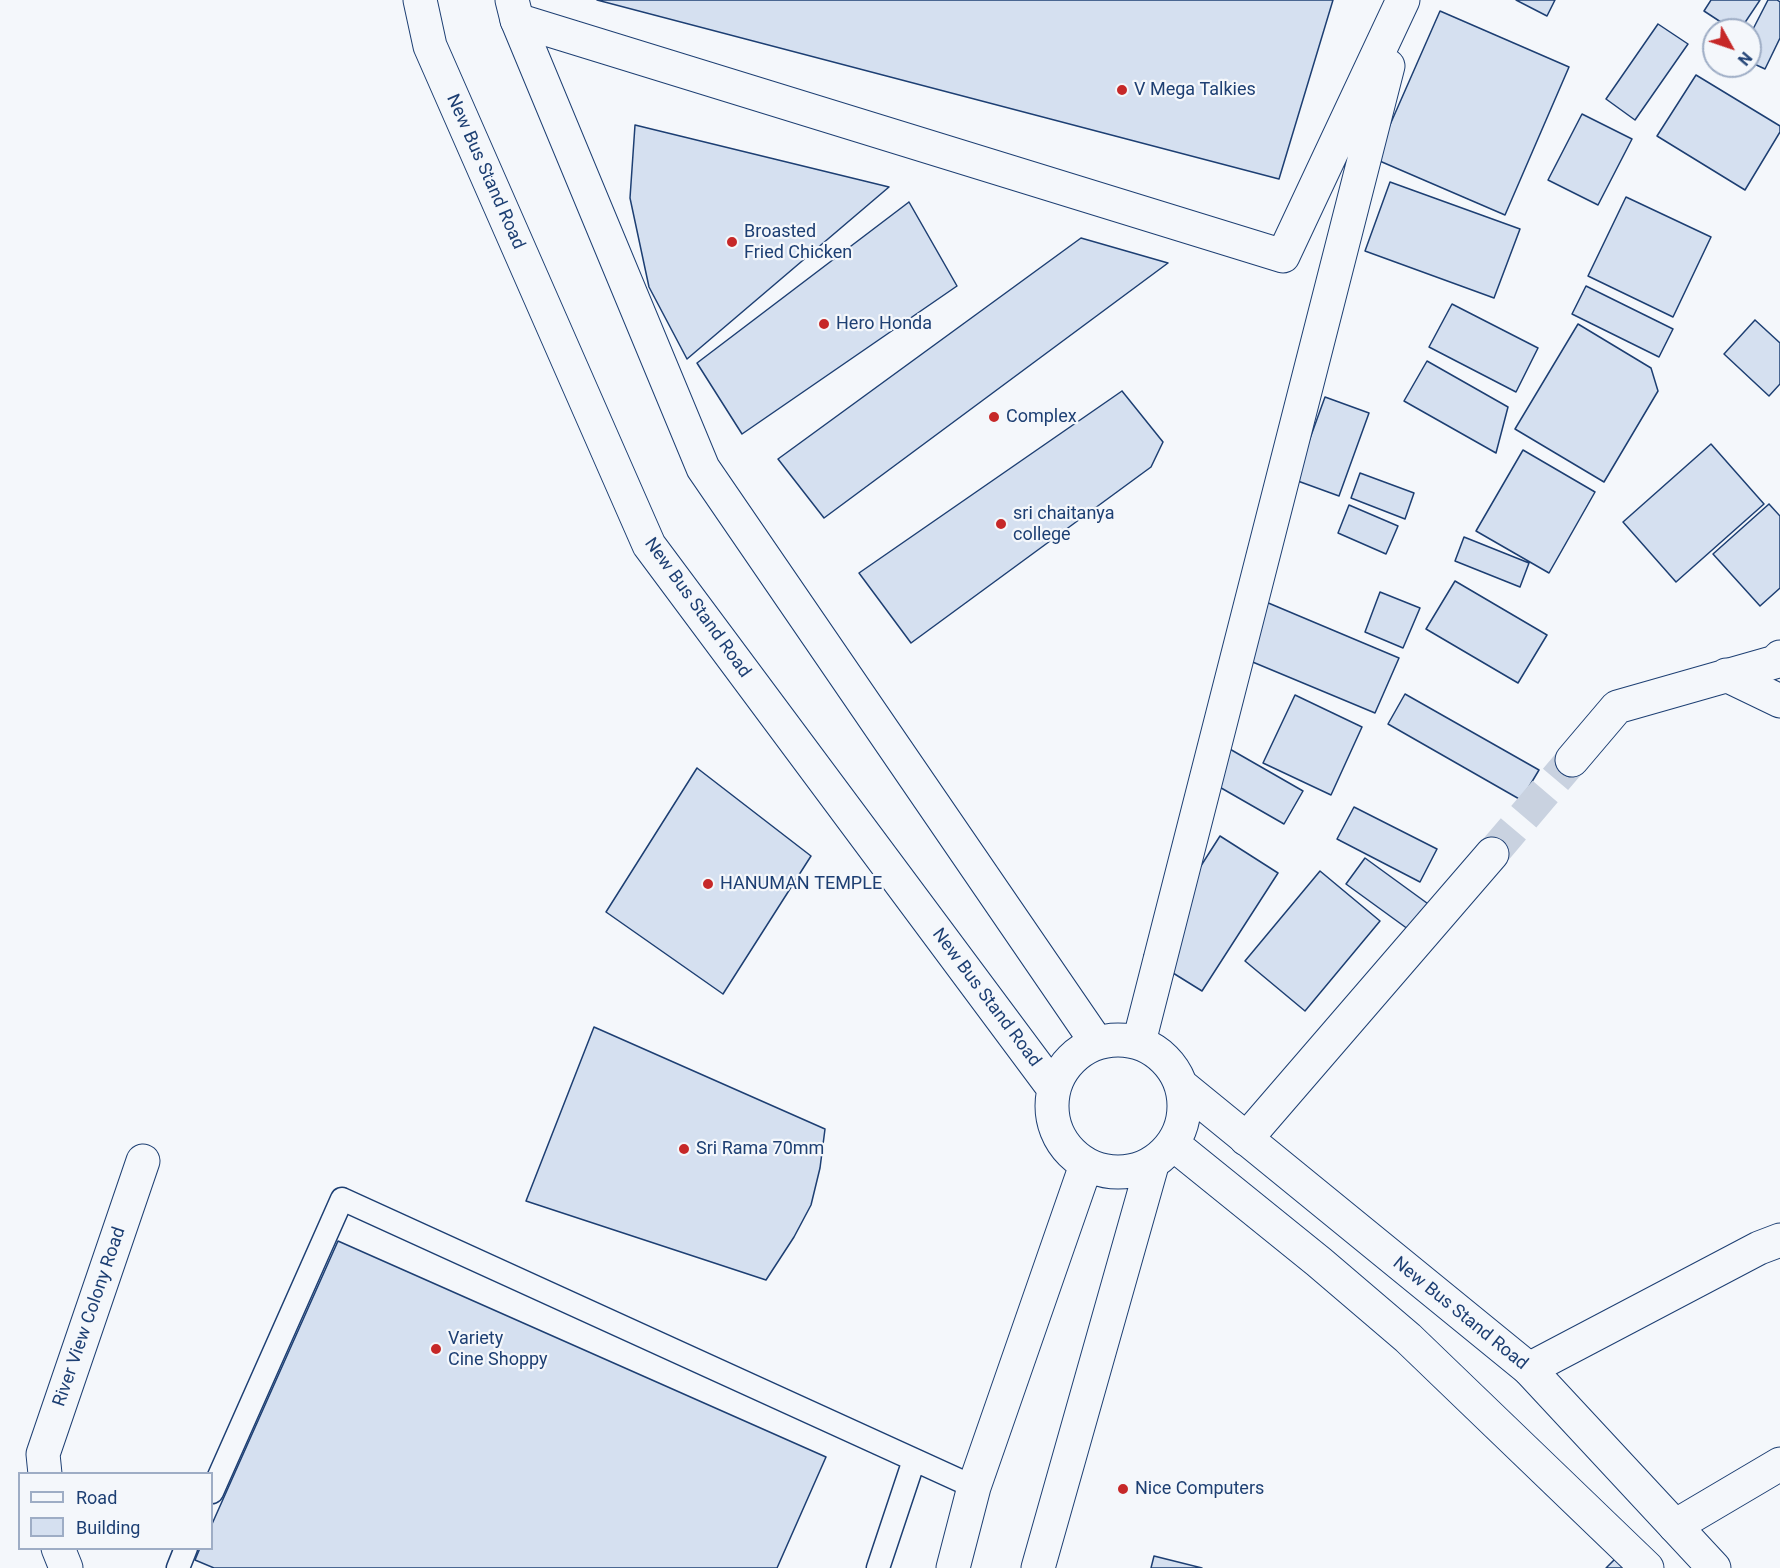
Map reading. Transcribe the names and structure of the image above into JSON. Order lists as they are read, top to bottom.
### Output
{
  "streets": {
    "main road": ["New Bus Stand Road", "River View Colony Road"]
  },
  "places": [
    "V Mega Talkies",
    "Broasted Fried Chicken",
    "Hero Honda",
    "Complex",
    "sri chaitanya college",
    "HANUMAN TEMPLE",
    "Sri Rama 70mm",
    "Variety Cine Shoppy",
    "Nice Computers"
  ],
  "legend": ["Road", "Building"],
  "north": "bottom right"
}
